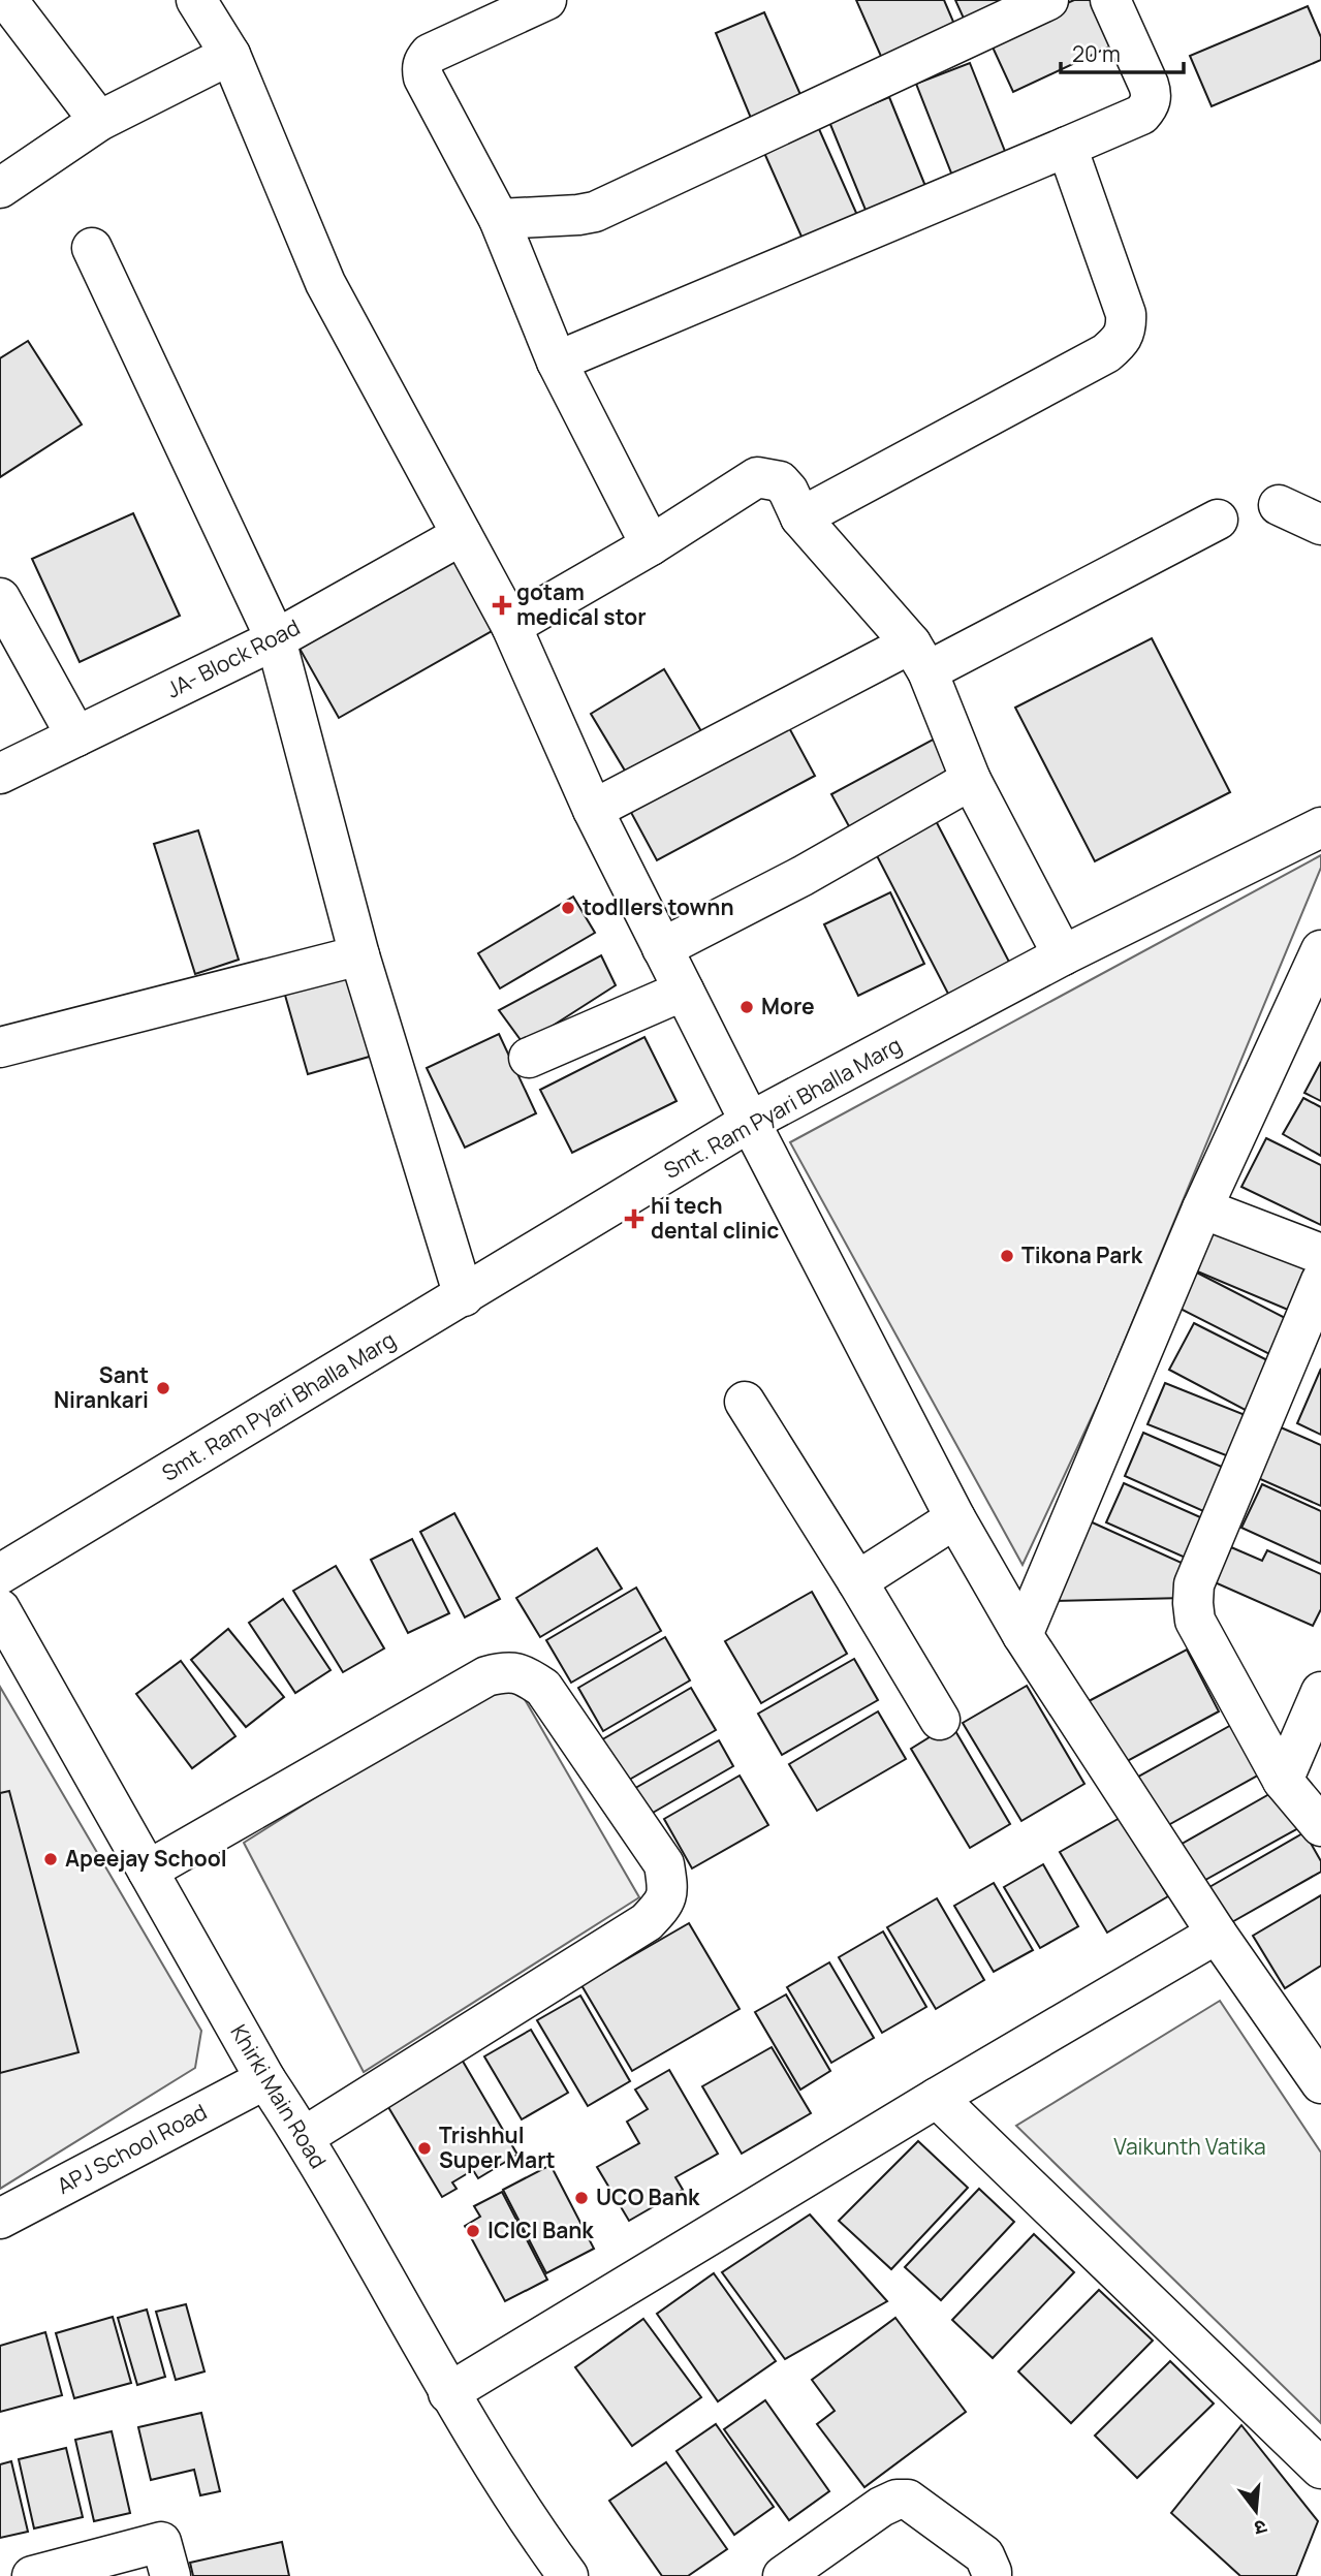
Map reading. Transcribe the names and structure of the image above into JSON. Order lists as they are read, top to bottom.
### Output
{
  "streets": {
    "street": [
      "JA- Block Road",
      "Smt. Ram Pyari Bhalla Marg",
      "Khirki Main Road",
      "APJ School Road"
    ]
  },
  "crossings": [
    ["Khirki Main Road", "APJ School Road"]
  ],
  "parks": ["Vaikunth Vatika"],
  "places": {
    "health": ["gotam medical stor", "hi tech dental clinic"],
    "other": [
      "todllers townn",
      "More",
      "Tikona Park",
      "Sant Nirankari",
      "Apeejay School",
      "Trishhul Super Mart",
      "UCO Bank",
      "ICICI Bank"
    ]
  },
  "scale_bar": "20 m",
  "north": "bottom"
}
